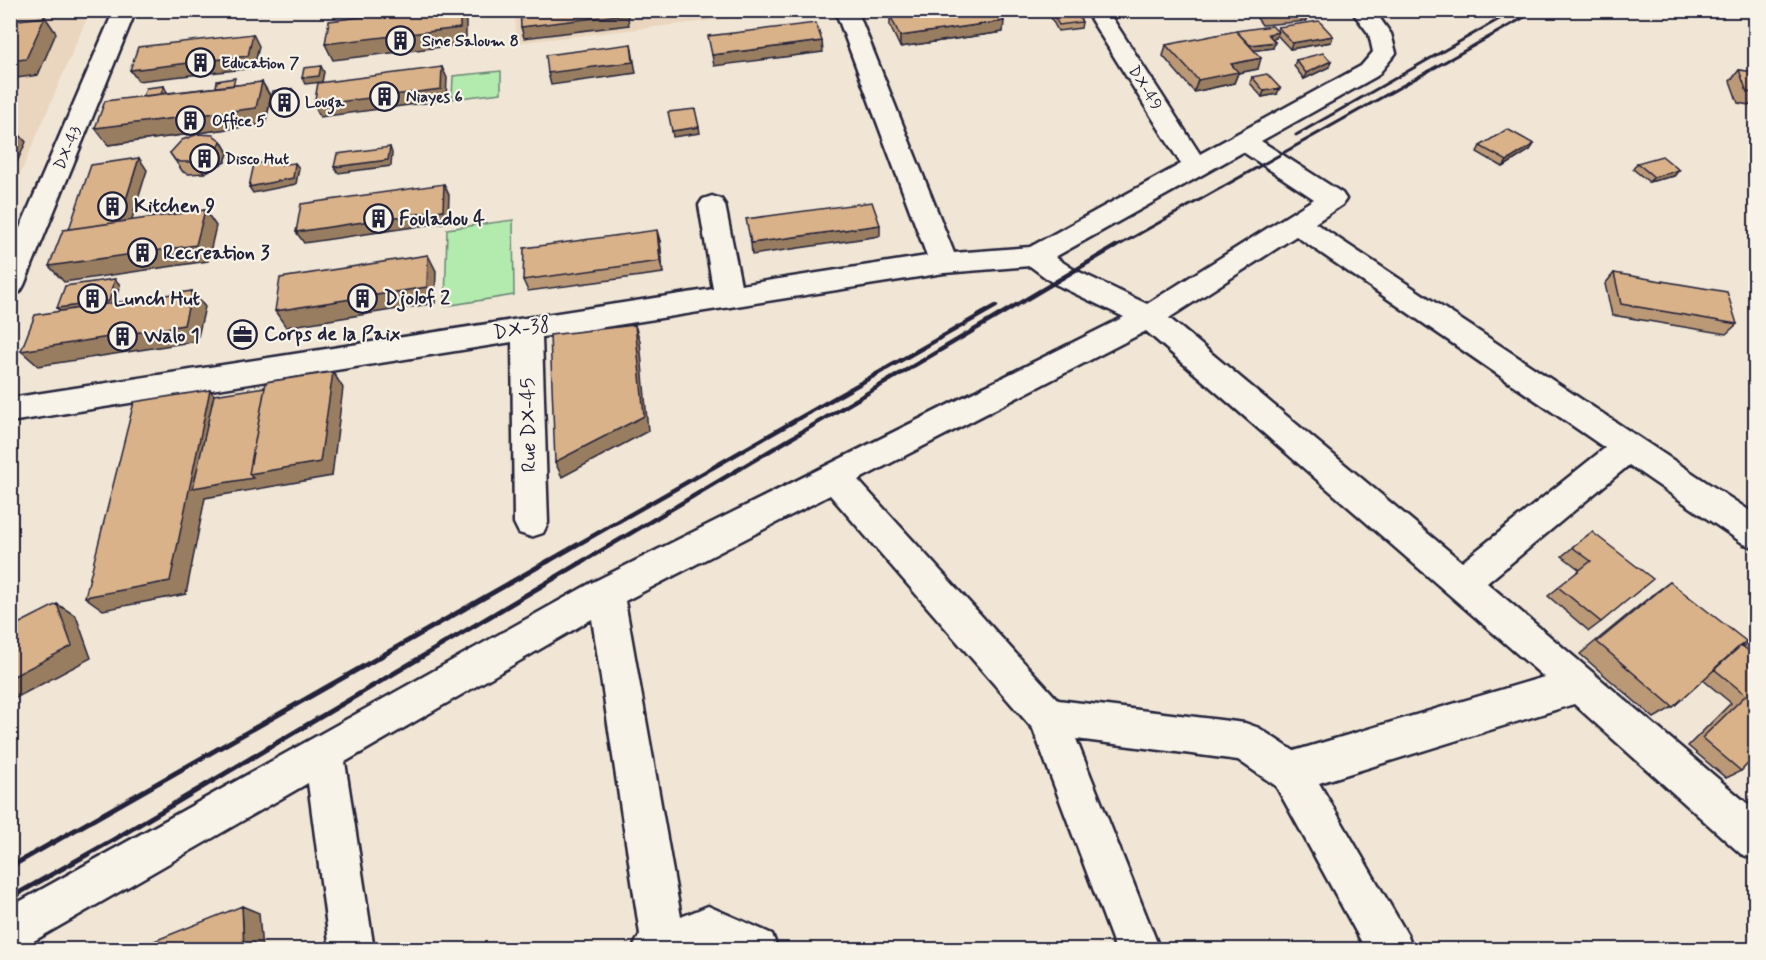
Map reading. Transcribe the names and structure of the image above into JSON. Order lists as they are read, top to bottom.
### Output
{
  "streets": {
    "street": [
      "DX-49",
      "DX-43",
      "DX-38",
      "Rue DX-45"
    ]
  },
  "crossings": [
    ["DX-38", "Rue DX-45"]
  ],
  "places": {
    "building": [
      "Sine Saloum 8",
      "Education 7",
      "Niayes 6",
      "Louga",
      "Office 5",
      "Disco Hut",
      "Kitchen 9",
      "Fouladou 4",
      "Recreation 3",
      "Djolof 2",
      "Lunch Hut",
      "Walo 1"
    ],
    "office": ["Corps de la Paix"]
  }
}
